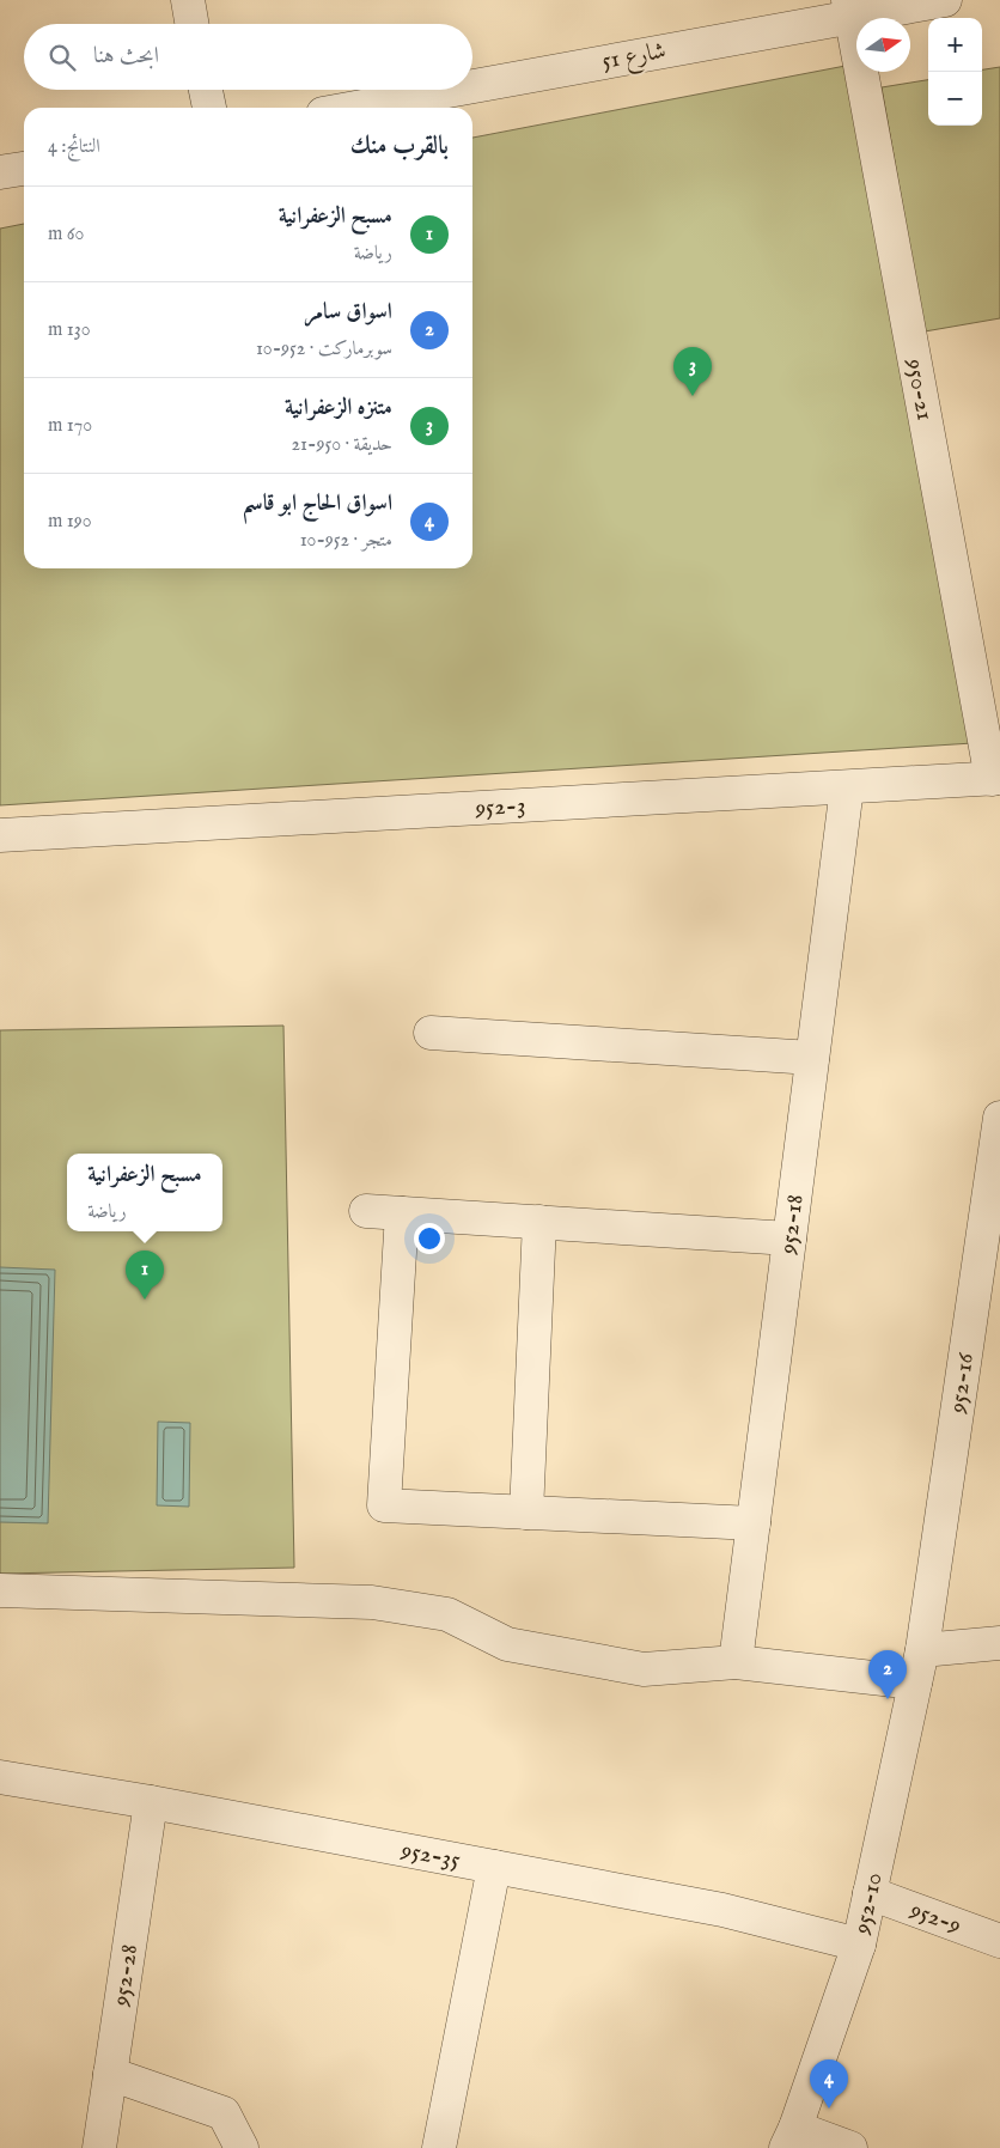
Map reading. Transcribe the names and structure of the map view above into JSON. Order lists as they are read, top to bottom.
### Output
{
  "streets": {
    "street": [
      "شارع 51",
      "950-21",
      "952-3",
      "952-18",
      "952-16",
      "952-35",
      "952-10",
      "952-9",
      "952-28"
    ]
  },
  "crossings": [
    ["شارع 51", "950-21"],
    ["950-21", "952-3"],
    ["952-3", "952-18"],
    ["952-16", "952-10"],
    ["952-35", "952-10"],
    ["952-35", "952-28"],
    ["952-10", "952-9"]
  ],
  "north": "right",
  "page": {
    "map_buttons": ["+", "−"],
    "search": "ابحث هنا",
    "heading": ["بالقرب منك", "النتائج: 4"],
    "list": [
      {
        "mark": "1",
        "name": "مسبح الزعفرانية",
        "note": "رياضة",
        "value": "60 m"
      },
      {
        "mark": "2",
        "name": "اسواق سامر",
        "note": "سوبرماركت · 952-10",
        "value": "130 m"
      },
      {
        "mark": "3",
        "name": "متنزه الزعفرانية",
        "note": "حديقة · 950-21",
        "value": "170 m"
      },
      {
        "mark": "4",
        "name": "اسواق الحاج ابو قاسم",
        "note": "متجر · 952-10",
        "value": "190 m"
      }
    ],
    "pins": [
      "3",
      "1",
      "2",
      "4"
    ],
    "popup": ["مسبح الزعفرانية", "رياضة"]
  }
}
